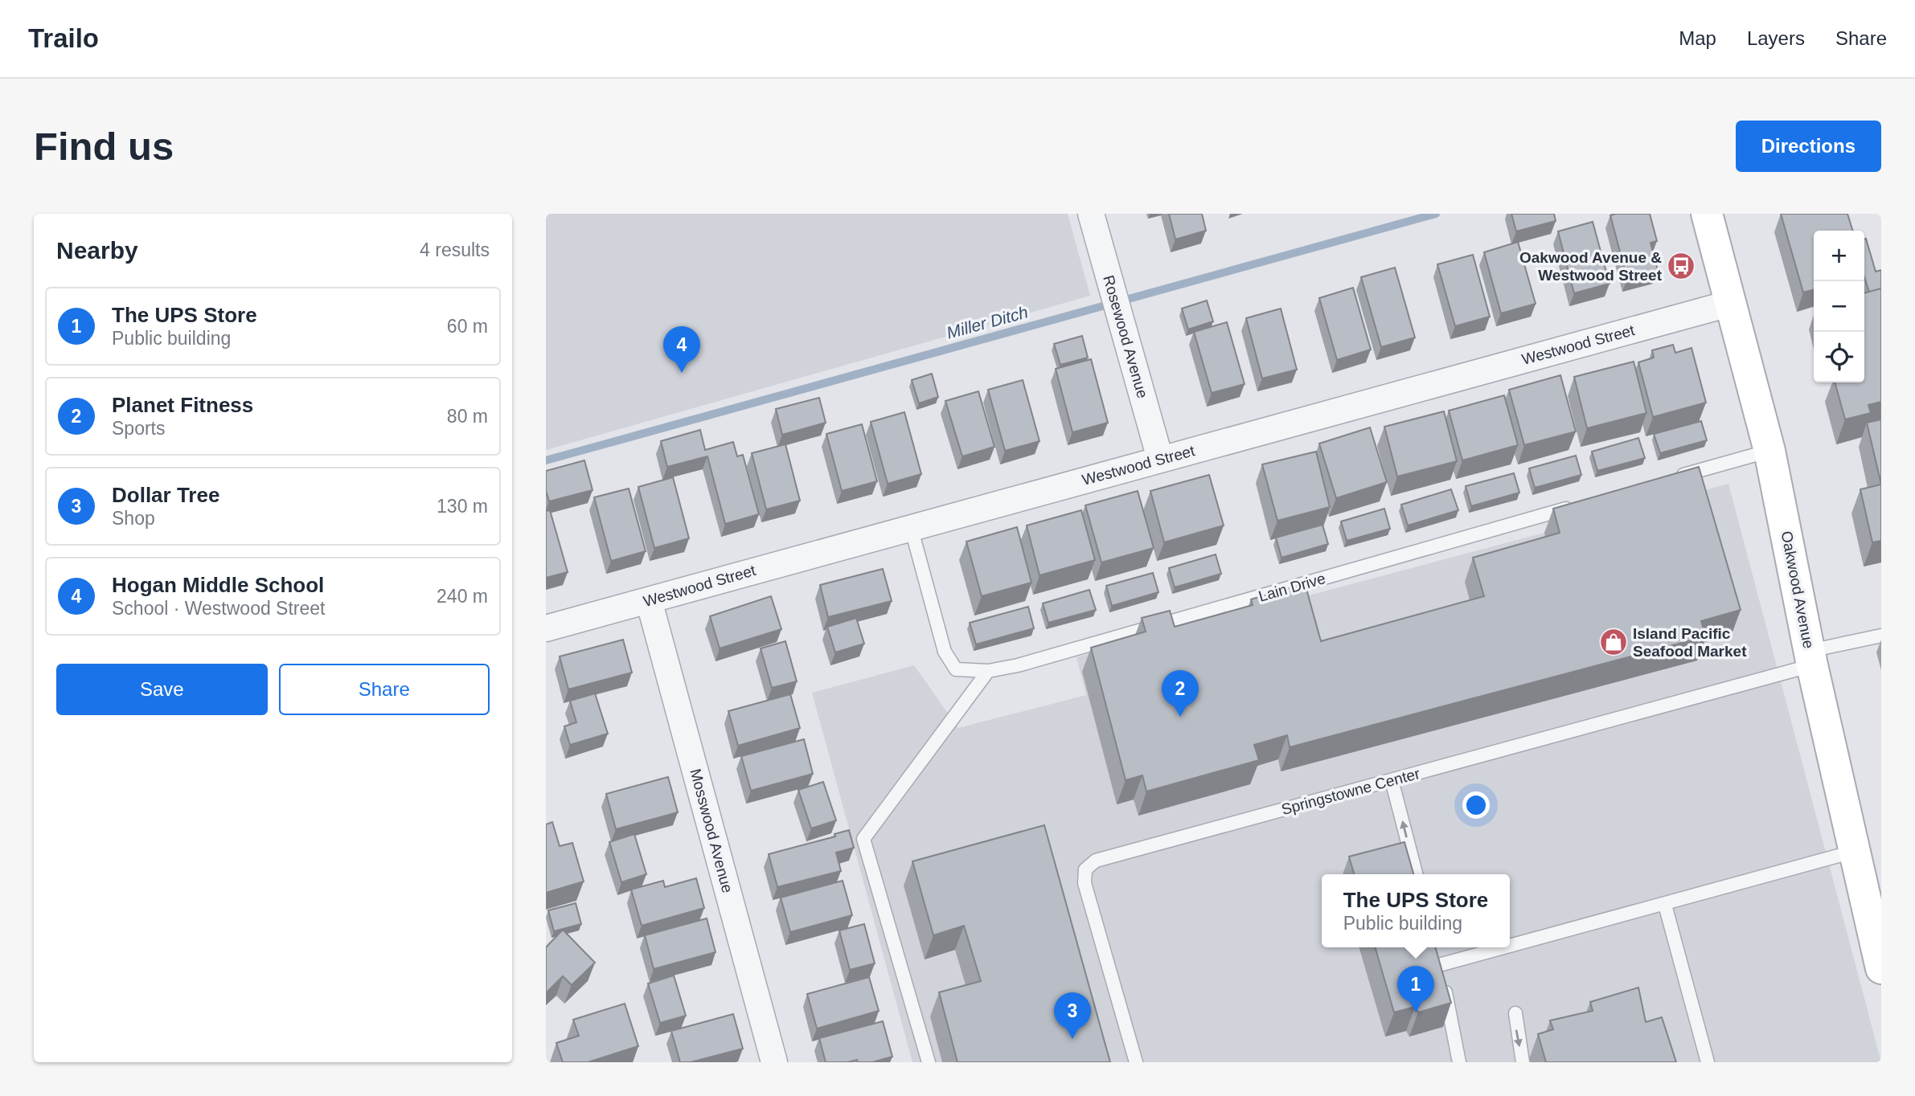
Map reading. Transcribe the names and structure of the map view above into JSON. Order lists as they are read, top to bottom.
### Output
{
  "streets": {
    "main road": ["Oakwood Avenue"],
    "street": ["Rosewood Avenue", "Westwood Street", "Mosswood Avenue"],
    "lane": ["Lain Drive", "Springstowne Center"]
  },
  "crossings": [
    ["Rosewood Avenue", "Westwood Street"],
    ["Westwood Street", "Lain Drive"],
    ["Westwood Street", "Oakwood Avenue"],
    ["Westwood Street", "Mosswood Avenue"],
    ["Oakwood Avenue", "Springstowne Center"]
  ],
  "water": ["Miller Ditch"],
  "places": {
    "bus stop": ["Oakwood Avenue & Westwood Street"],
    "shop": ["Island Pacific Seafood Market"]
  },
  "page": {
    "header": "Trailo",
    "nav": ["Map", "Layers", "Share"],
    "buttons": [
      "Directions",
      ["Save", "Share"]
    ],
    "title": "Find us",
    "heading": ["Nearby", "4 results"],
    "map_buttons": ["+", "−"],
    "list": [
      {
        "mark": "1",
        "name": "The UPS Store",
        "note": "Public building",
        "value": "60 m"
      },
      {
        "mark": "2",
        "name": "Planet Fitness",
        "note": "Sports",
        "value": "80 m"
      },
      {
        "mark": "3",
        "name": "Dollar Tree",
        "note": "Shop",
        "value": "130 m"
      },
      {
        "mark": "4",
        "name": "Hogan Middle School",
        "note": "School · Westwood Street",
        "value": "240 m"
      }
    ],
    "pins": [
      "4",
      "2",
      "1",
      "3"
    ],
    "popup": ["The UPS Store", "Public building"]
  }
}
